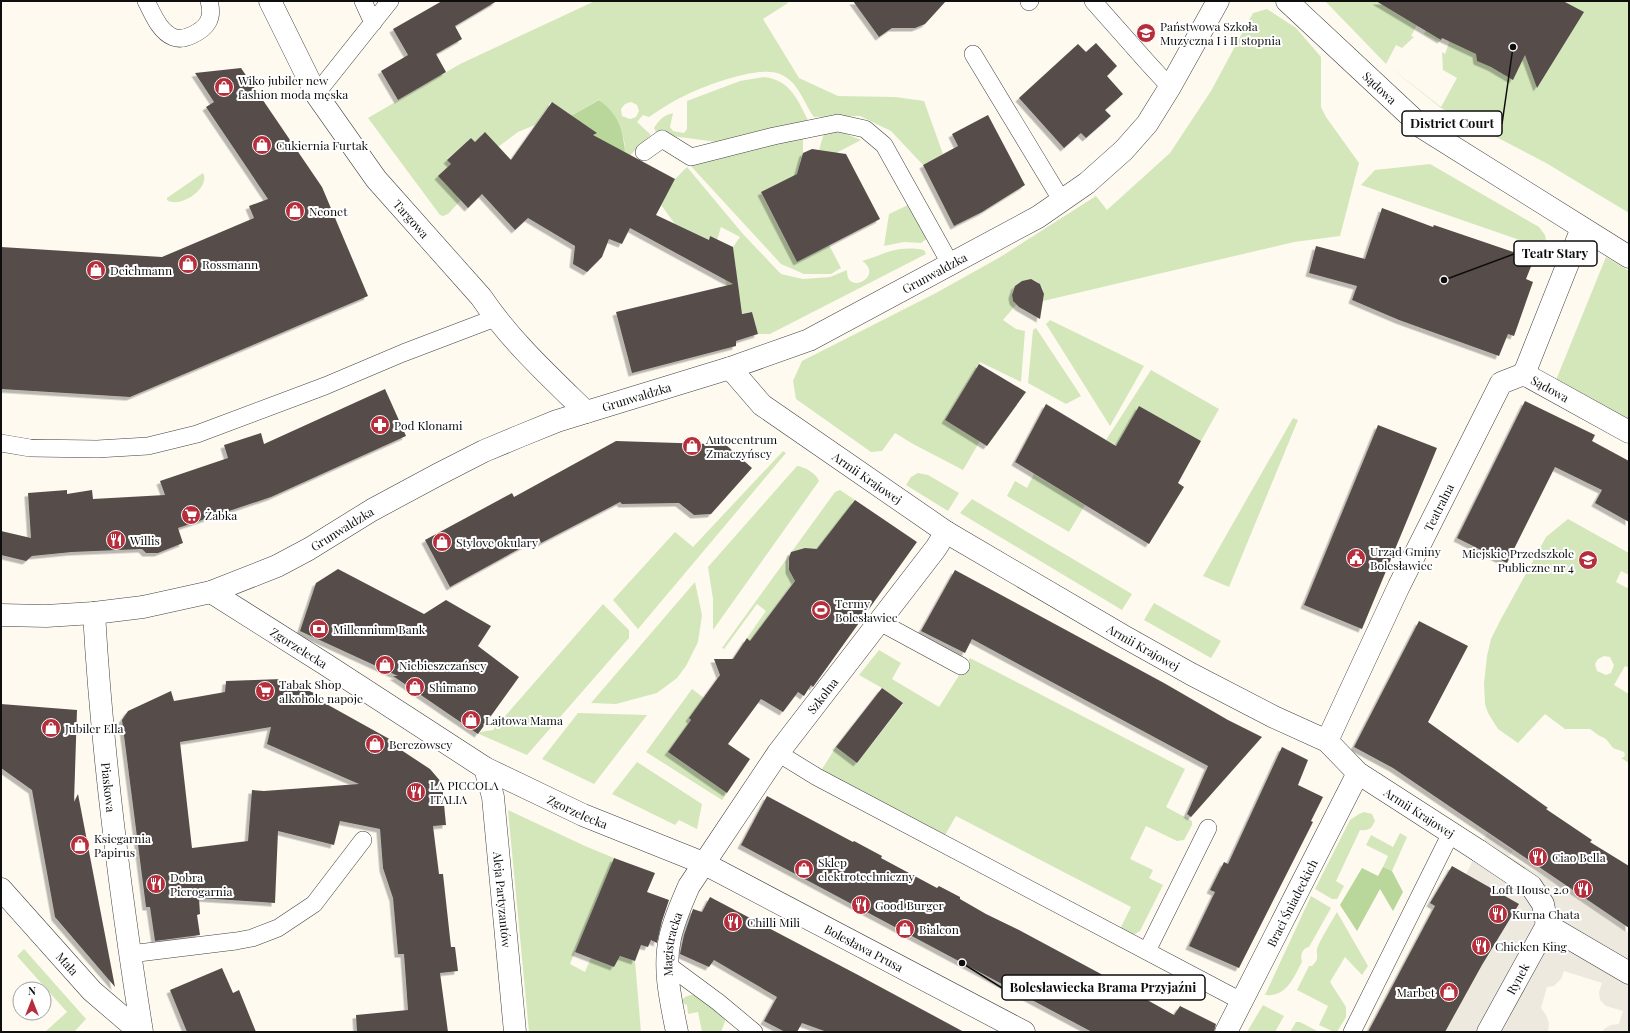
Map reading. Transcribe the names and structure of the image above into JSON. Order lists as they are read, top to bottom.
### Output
{
  "streets": {
    "street": [
      "Sądowa",
      "Targowa",
      "Grunwaldzka",
      "Armii Krajowej",
      "Teatralna",
      "Zgorzelecka",
      "Szkolna",
      "Piaskowa",
      "Aleja Partyzantów",
      "Braci Śniadeckich",
      "Magistracka",
      "Bolesława Prusa",
      "Mała",
      "Rynek"
    ]
  },
  "crossings": [
    ["Sądowa", "Teatralna"],
    ["Targowa", "Grunwaldzka"],
    ["Grunwaldzka", "Armii Krajowej"],
    ["Grunwaldzka", "Zgorzelecka"],
    ["Armii Krajowej", "Teatralna"],
    ["Armii Krajowej", "Szkolna"],
    ["Armii Krajowej", "Braci Śniadeckich"],
    ["Armii Krajowej", "Rynek"],
    ["Zgorzelecka", "Szkolna"],
    ["Zgorzelecka", "Aleja Partyzantów"],
    ["Zgorzelecka", "Magistracka"],
    ["Zgorzelecka", "Bolesława Prusa"],
    ["Szkolna", "Magistracka"],
    ["Szkolna", "Bolesława Prusa"],
    ["Piaskowa", "Mała"],
    ["Magistracka", "Bolesława Prusa"]
  ],
  "places": {
    "school or university": ["Państwowa Szkoła Muzyczna I i II stopnia", "Miejskie Przedszkole Publiczne nr 4"],
    "other": ["District Court", "Teatr Stary", "Bolesławiecka Brama Przyjaźni"],
    "shop": [
      "Wiko jubiler new fashion moda męska",
      "Cukiernia Furtak",
      "Neonet",
      "Rossmann",
      "Deichmann",
      "Autocentrum Zmaczyńscy",
      "Stylove okulary",
      "Niebieszczańscy",
      "Shimano",
      "Lajtowa Mama",
      "Jubiler Ella",
      "Berezowscy",
      "Ksiegarnia Papirus",
      "Sklep elektrotechniczny",
      "Bialcon",
      "Marbet"
    ],
    "pharmacy": ["Pod Klonami"],
    "supermarket": ["Żabka", "Tabak Shop alkohole napoje"],
    "restaurant": [
      "Willis",
      "LA PICCOLA ITALIA",
      "Ciao Bella",
      "Dobra Pierogarnia",
      "Loft House 2.0",
      "Good Burger",
      "Kurna Chata",
      "Chilli Mili",
      "Chicken King"
    ],
    "public building": ["Urząd Gminy Bolesławiec"],
    "sports": ["Termy Bolesławiec"],
    "bank": ["Millennium Bank"]
  },
  "north": "top"
}
